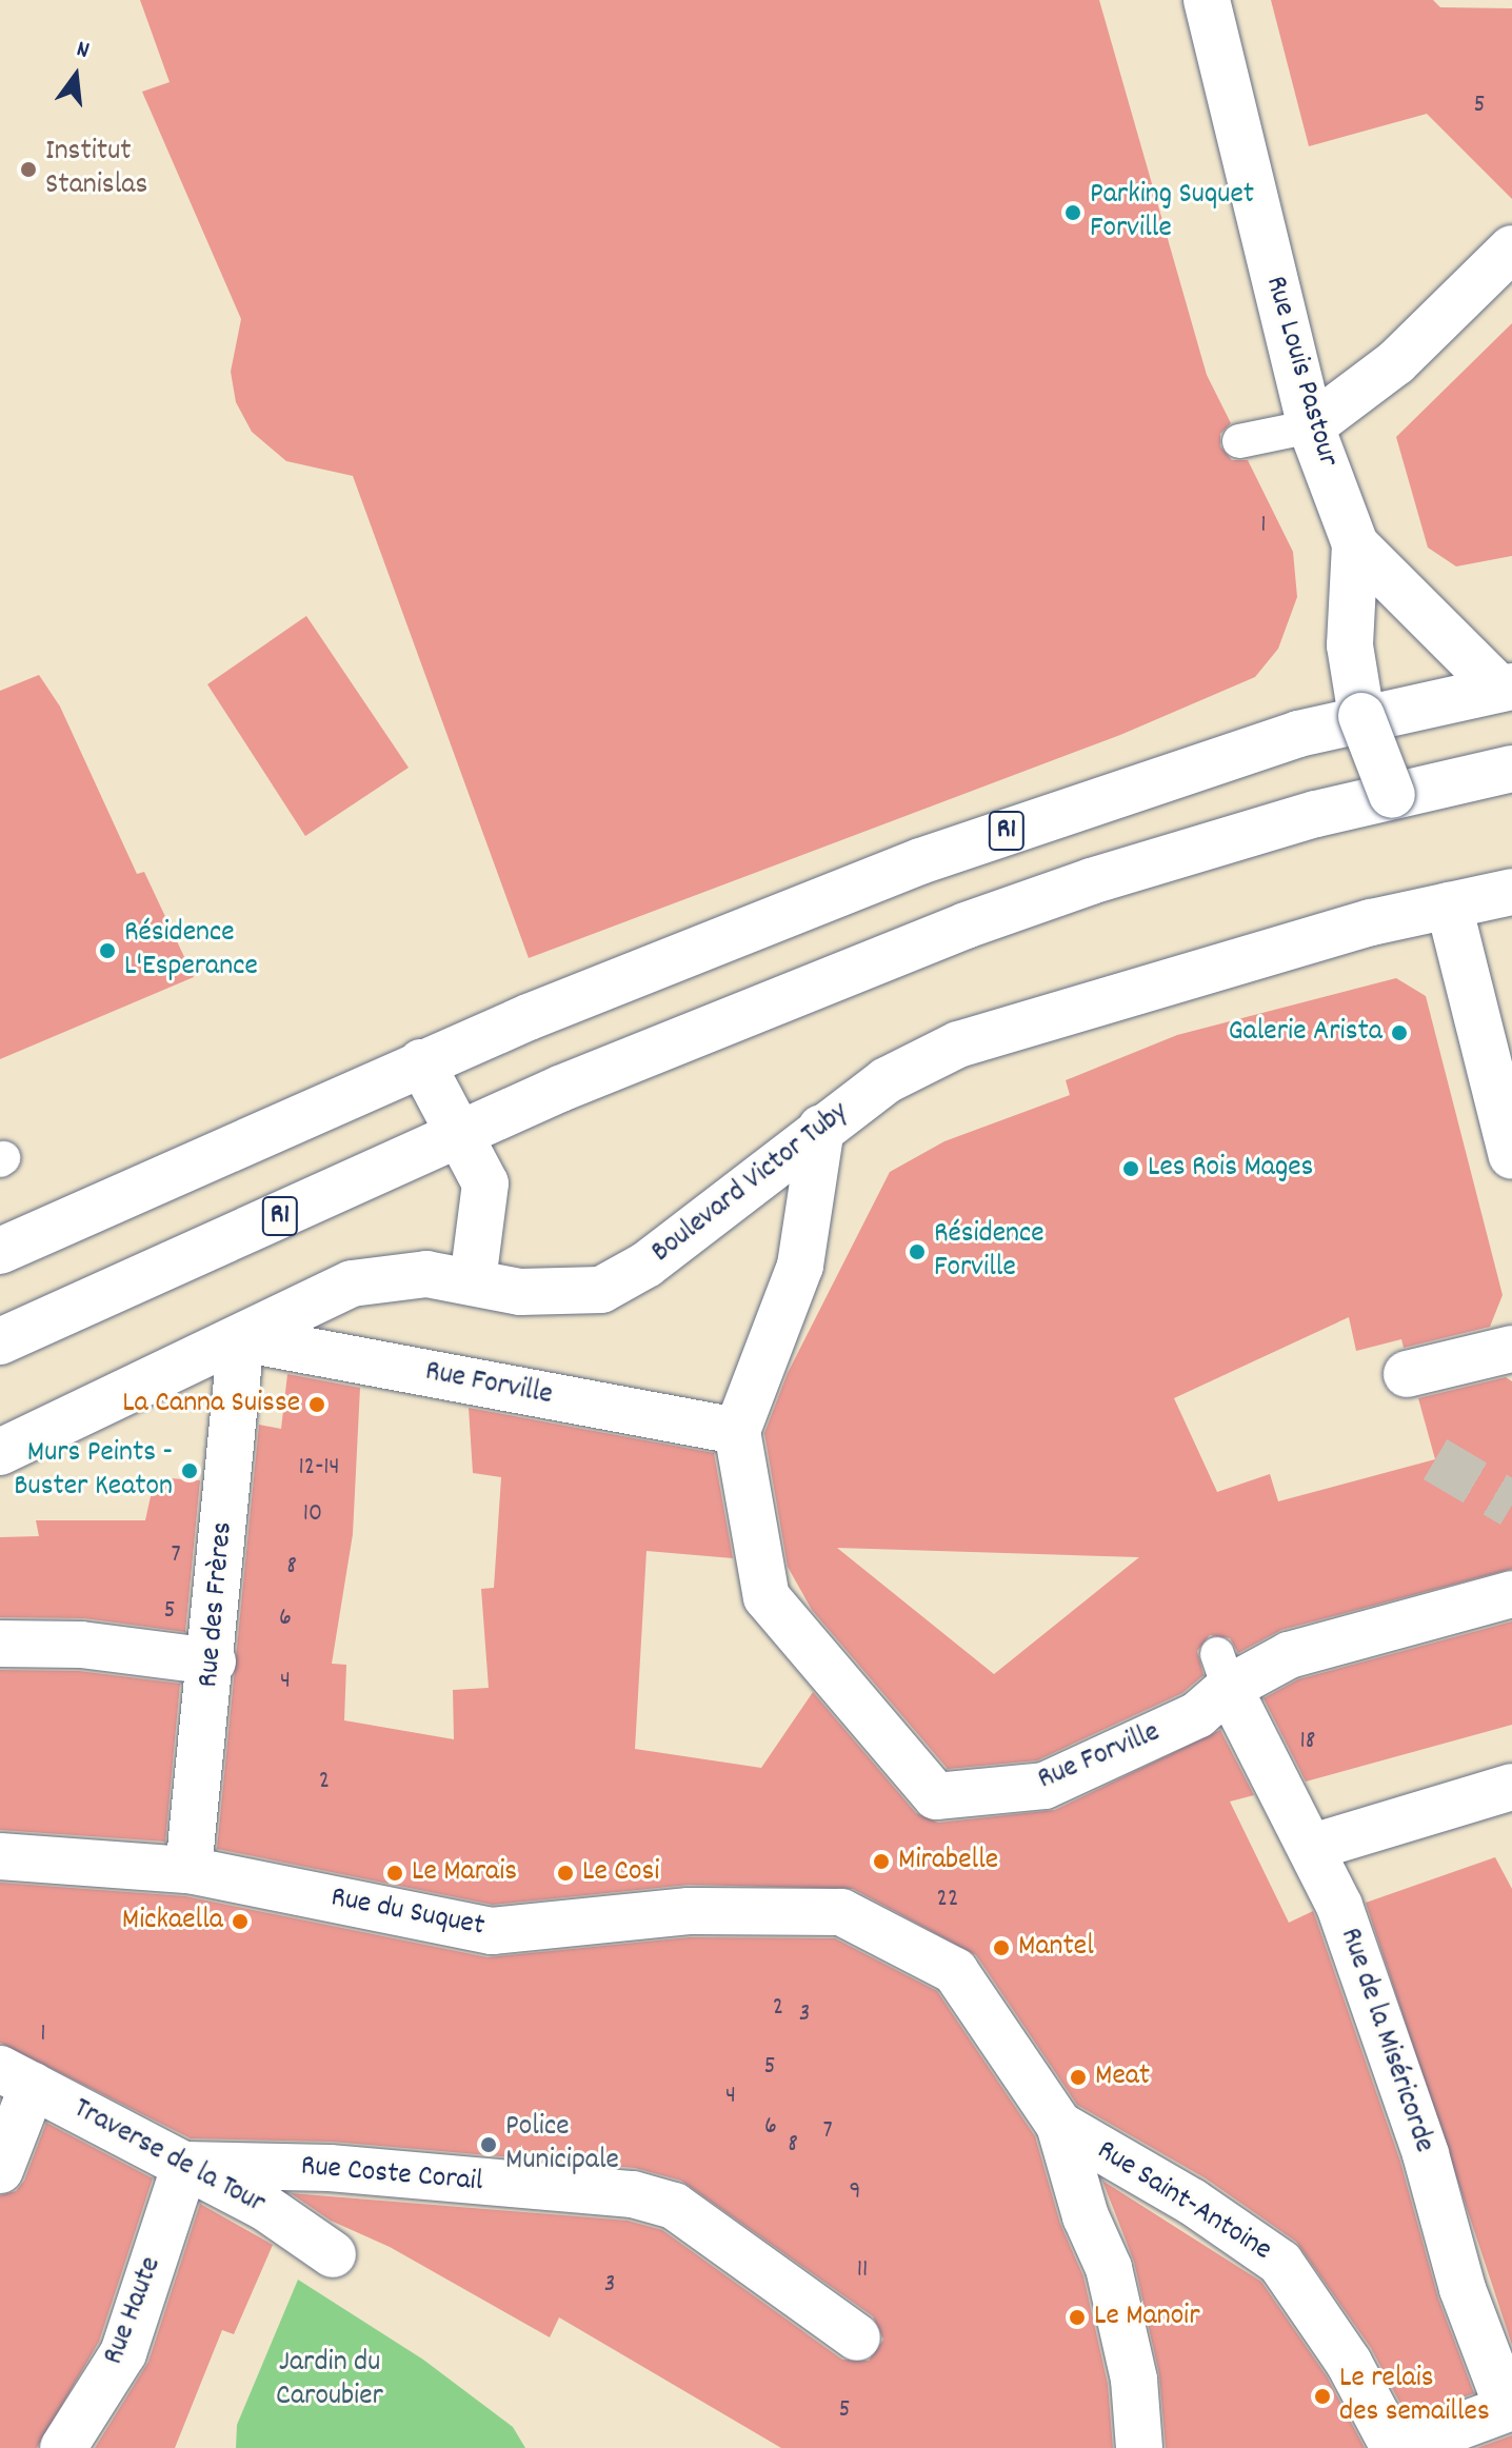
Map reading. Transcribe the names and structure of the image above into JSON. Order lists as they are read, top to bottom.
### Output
{
  "streets": {
    "main road": [
      "Rue Louis Pastour",
      "R1",
      "Boulevard Victor Tuby",
      "Rue Forville",
      "Rue des Frères",
      "Rue du Suquet",
      "Rue de la Miséricorde",
      "Traverse de la Tour",
      "Rue Coste Corail",
      "Rue Saint-Antoine",
      "Rue Haute"
    ]
  },
  "crossings": [
    ["Rue Louis Pastour", "R1"],
    ["Boulevard Victor Tuby", "Rue Forville"],
    ["Boulevard Victor Tuby", "Rue des Frères"],
    ["Rue Forville", "Rue des Frères"],
    ["Rue Forville", "Rue de la Miséricorde"],
    ["Rue des Frères", "Rue du Suquet"],
    ["Rue du Suquet", "Rue Saint-Antoine"],
    ["Traverse de la Tour", "Rue Coste Corail"],
    ["Traverse de la Tour", "Rue Haute"],
    ["Rue Coste Corail", "Rue Haute"]
  ],
  "parks": ["Jardin du Caroubier"],
  "places": [
    "Institut Stanislas",
    "Parking Suquet Forville",
    "Résidence L'Esperance",
    "Galerie Arista",
    "Les Rois Mages",
    "Résidence Forville",
    "La Canna Suisse",
    "Murs Peints - Buster Keaton",
    "Mirabelle",
    "Le Marais",
    "Le Cosi",
    "Mickaella",
    "Mantel",
    "Meat",
    "Police Municipale",
    "Le Manoir",
    "Le relais des semailles"
  ],
  "house_numbers": [
    "5",
    "1",
    "12-14",
    "10",
    "7",
    "8",
    "5",
    "6",
    "4",
    "18",
    "2",
    "22",
    "2",
    "3",
    "1",
    "5",
    "4",
    "6",
    "7",
    "8",
    "9",
    "11",
    "3",
    "5"
  ],
  "north": "top"
}
